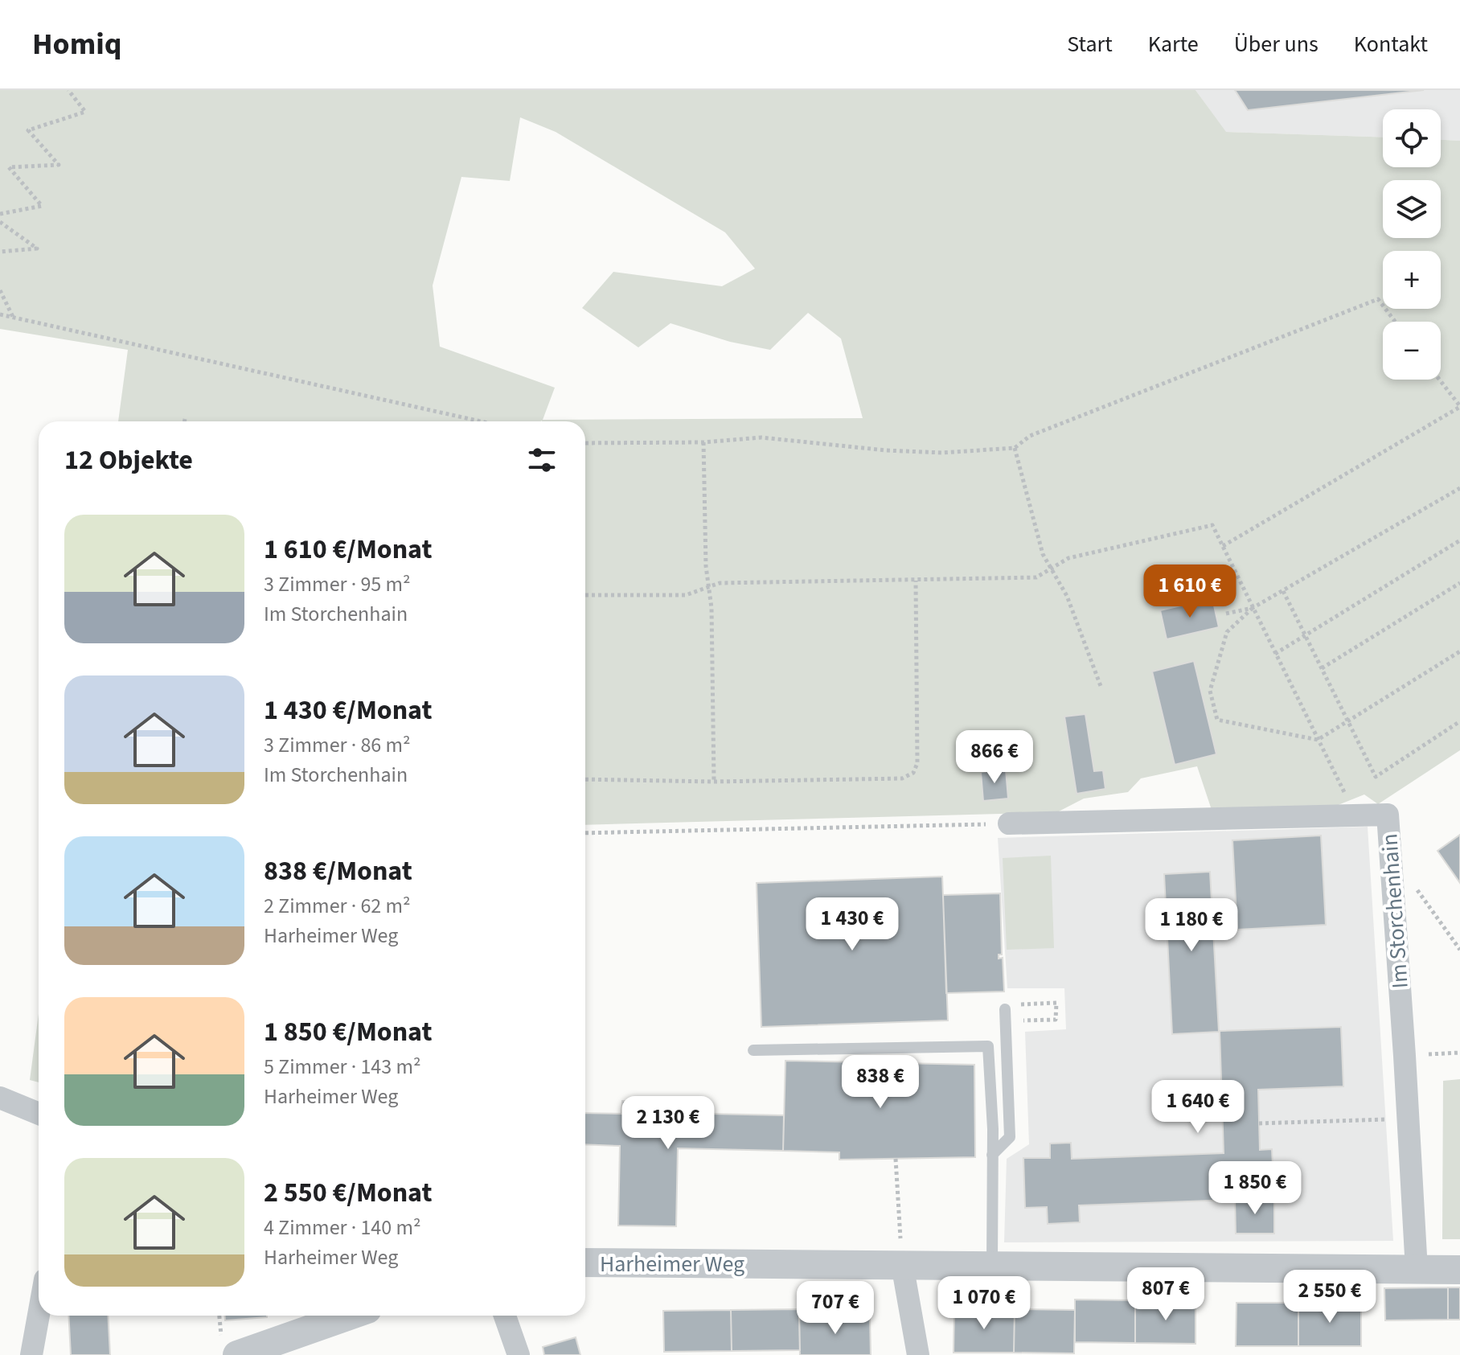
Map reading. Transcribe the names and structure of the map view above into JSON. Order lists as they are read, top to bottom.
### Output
{
  "streets": {
    "street": ["Im Storchenhain", "Harheimer Weg"]
  },
  "crossings": [
    ["Im Storchenhain", "Harheimer Weg"]
  ],
  "page": {
    "header": "Homiq",
    "nav": [
      "Start",
      "Karte",
      "Über uns",
      "Kontakt"
    ],
    "map_buttons": ["+", "−"],
    "heading": "12 Objekte",
    "list": [
      {
        "name": "1 610 €/Monat",
        "note": "3 Zimmer · 95 m² · Im Storchenhain"
      },
      {
        "name": "1 430 €/Monat",
        "note": "3 Zimmer · 86 m² · Im Storchenhain"
      },
      {
        "name": "838 €/Monat",
        "note": "2 Zimmer · 62 m² · Harheimer Weg"
      },
      {
        "name": "1 850 €/Monat",
        "note": "5 Zimmer · 143 m² · Harheimer Weg"
      },
      {
        "name": "2 550 €/Monat",
        "note": "4 Zimmer · 140 m² · Harheimer Weg"
      }
    ],
    "price": [
      "1 610 €",
      "866 €",
      "1 430 €",
      "1 180 €",
      "838 €",
      "1 640 €",
      "2 130 €",
      "1 850 €",
      "807 €",
      "2 550 €",
      "1 070 €",
      "707 €"
    ]
  }
}
